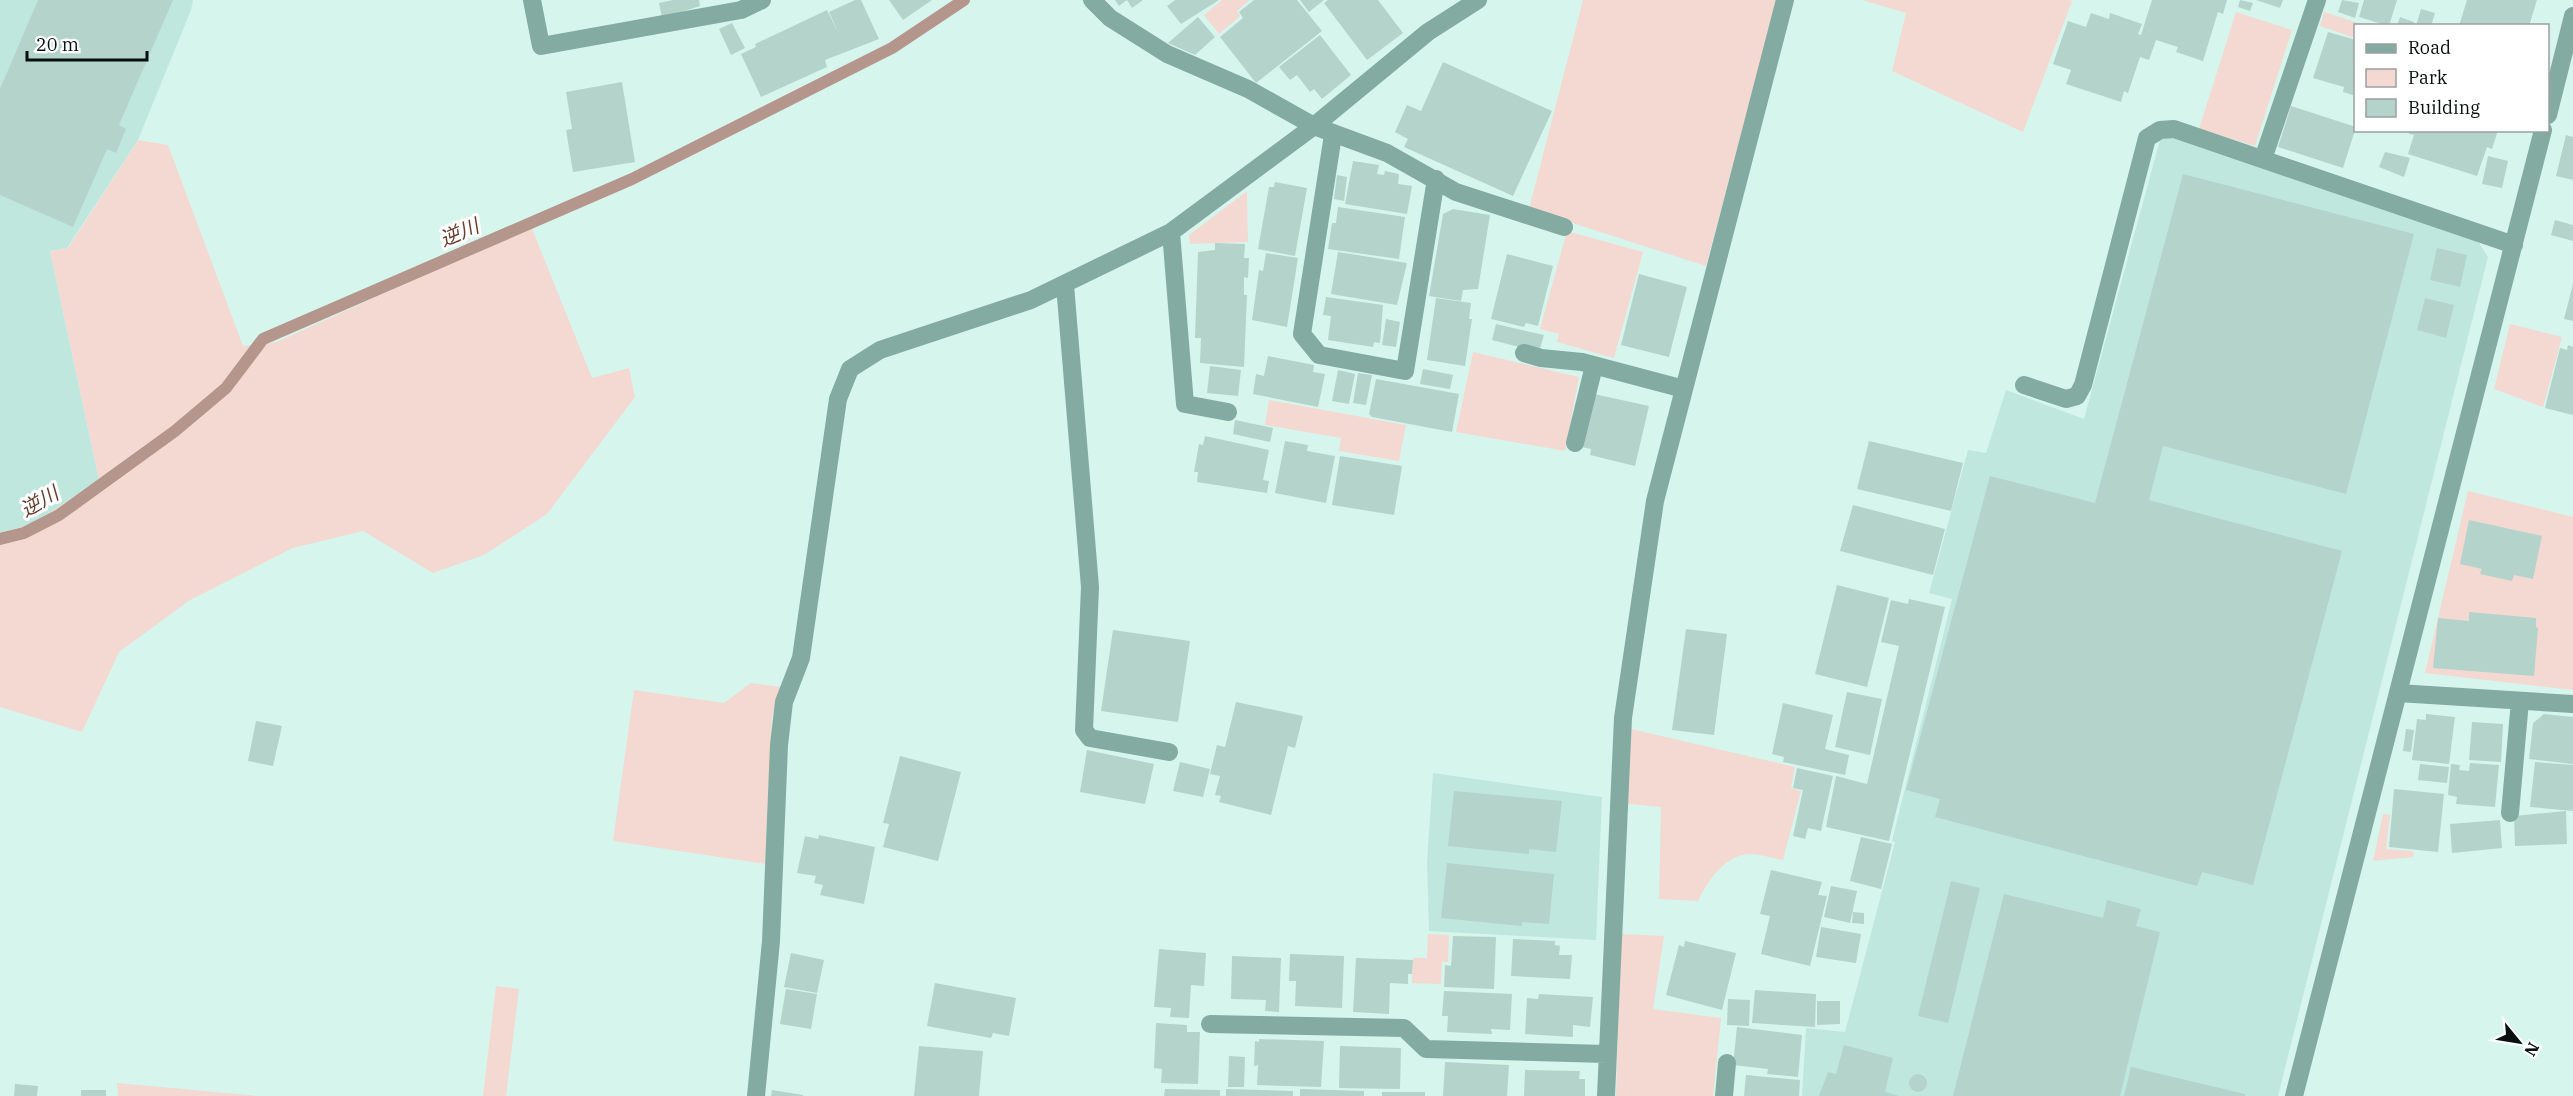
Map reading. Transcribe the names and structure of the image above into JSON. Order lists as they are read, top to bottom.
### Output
{
  "water": ["逆川"],
  "legend": ["Road", "Park", "Building"],
  "scale_bar": "20 m",
  "north": "bottom right"
}
